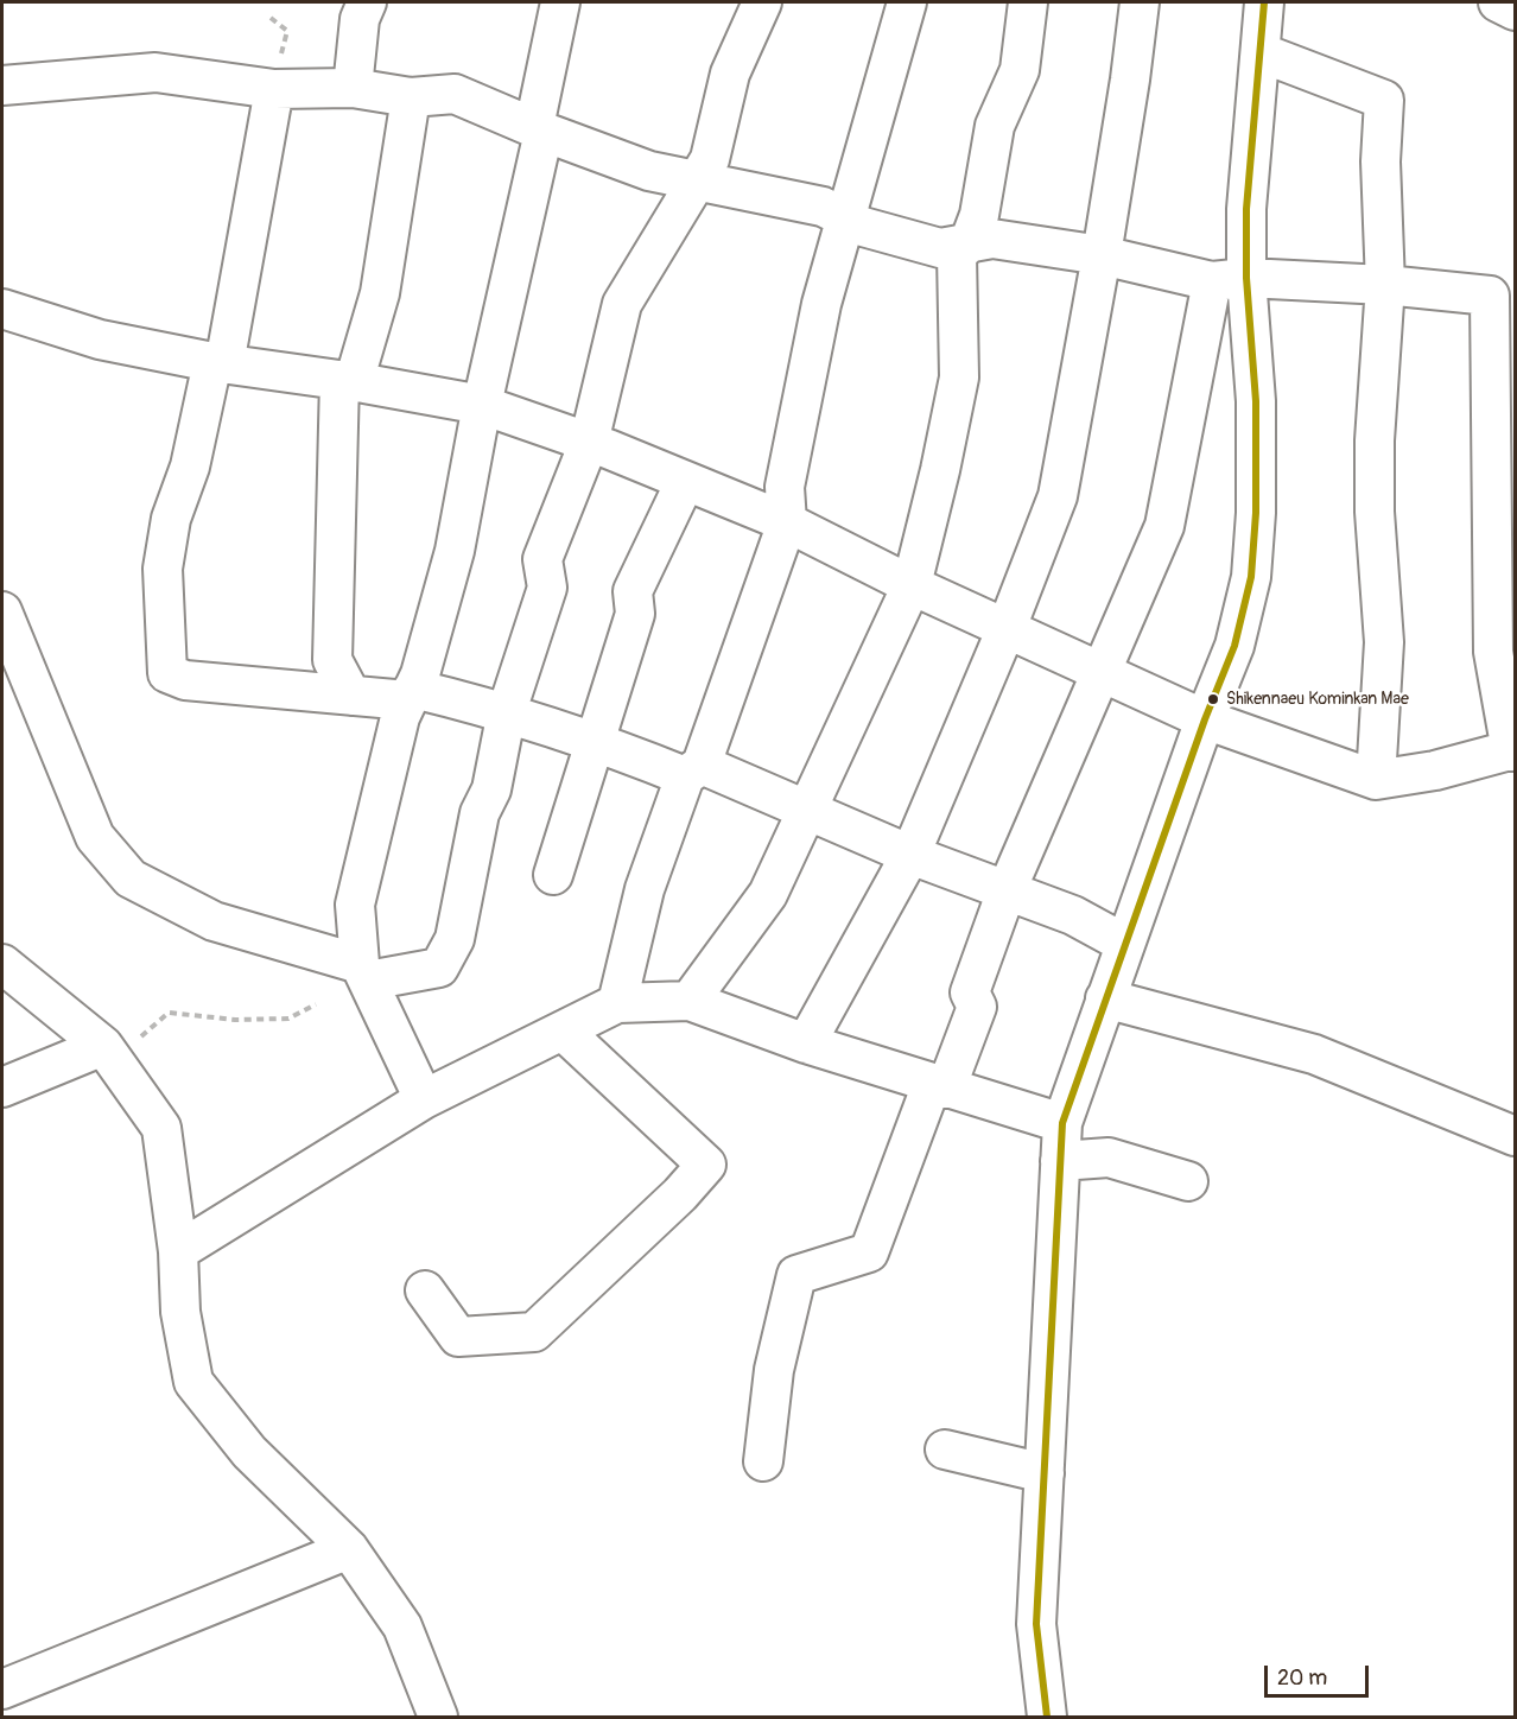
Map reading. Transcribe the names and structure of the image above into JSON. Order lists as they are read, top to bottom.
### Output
{
  "places": ["Shikennaeu Kominkan Mae"],
  "scale_bar": "20 m"
}
